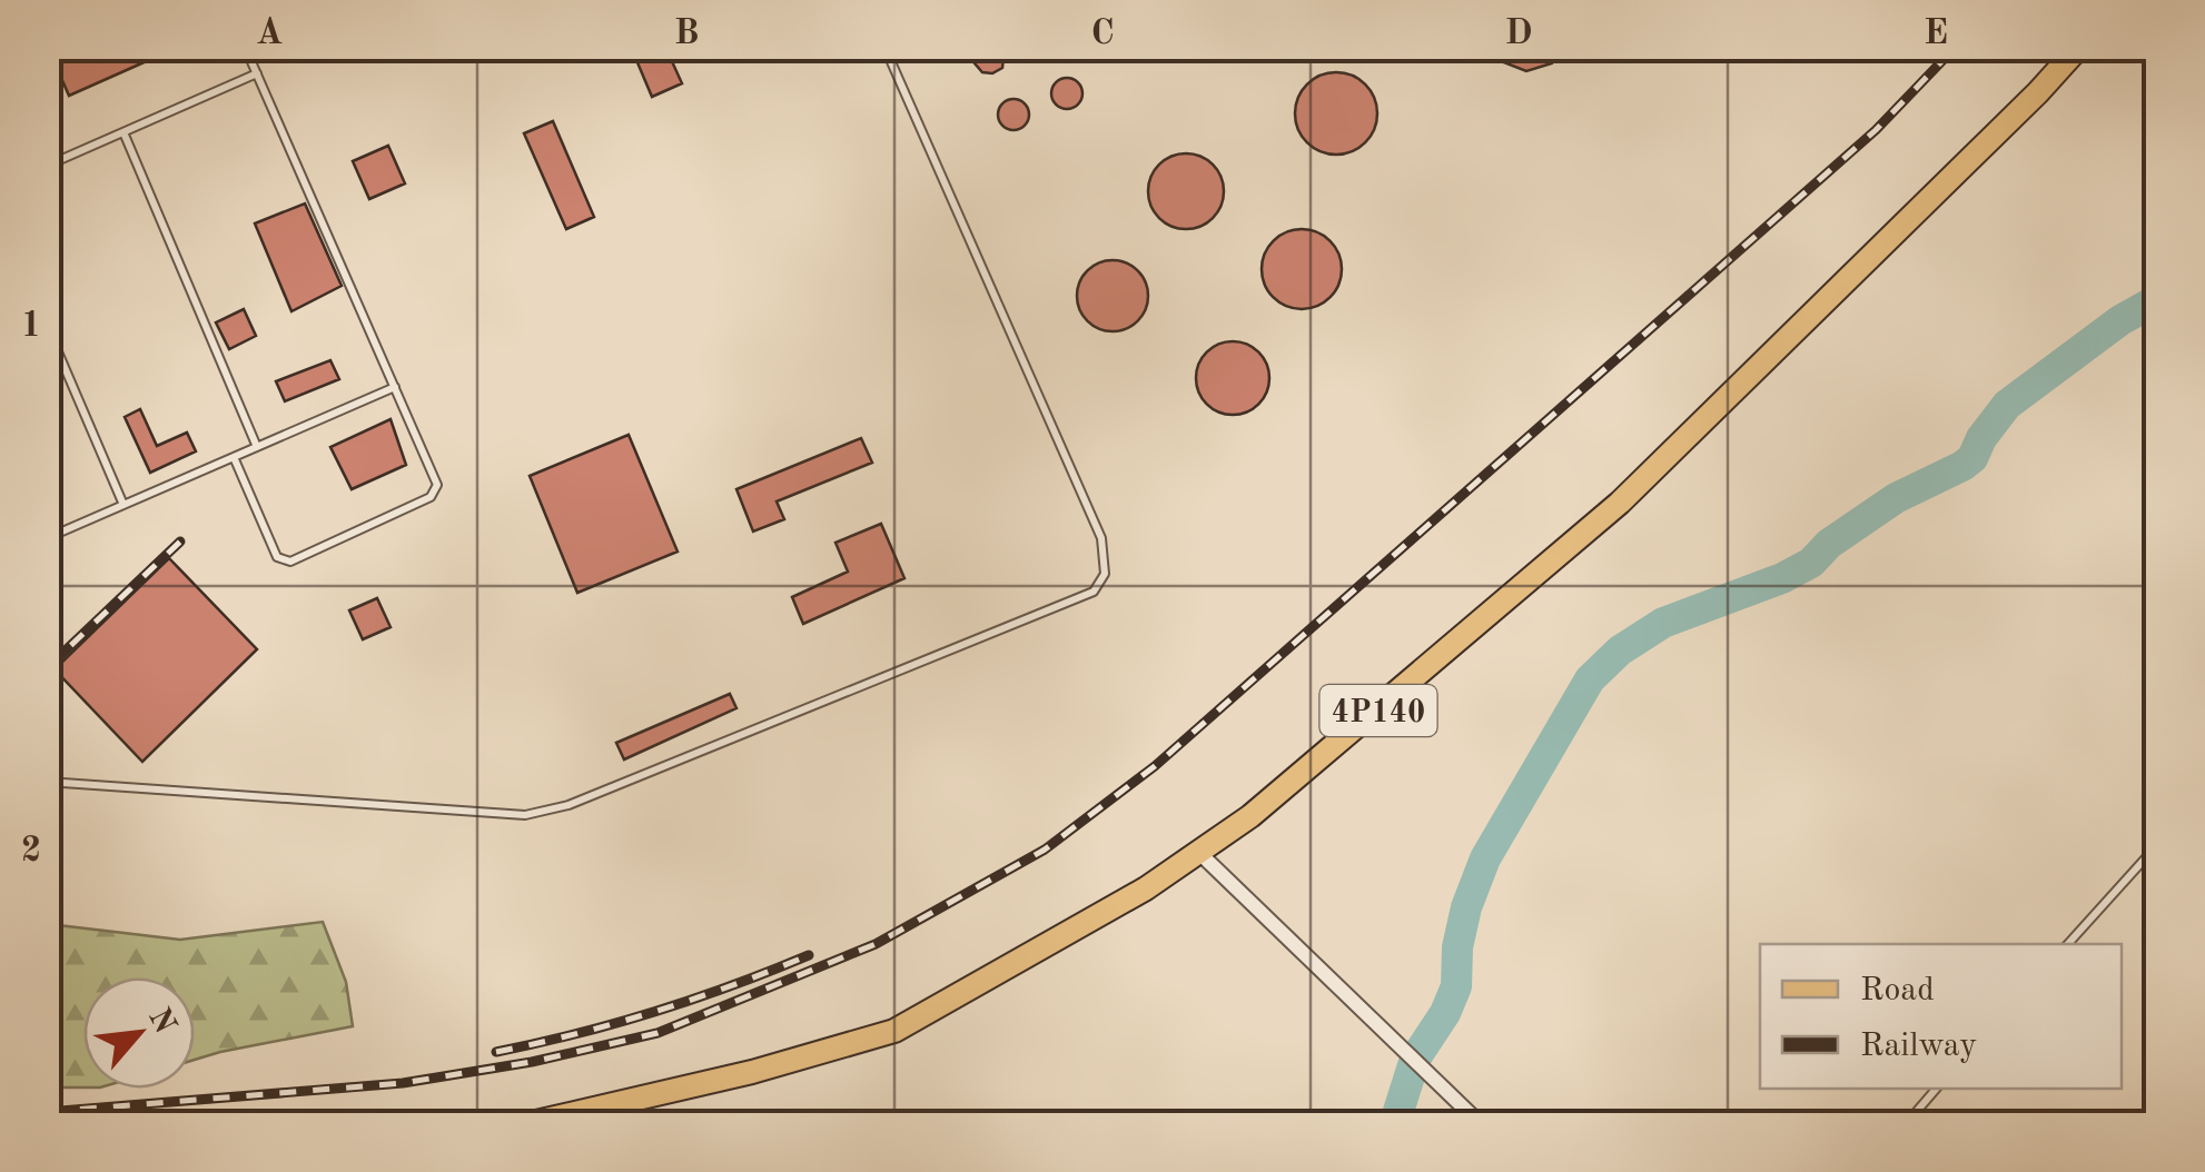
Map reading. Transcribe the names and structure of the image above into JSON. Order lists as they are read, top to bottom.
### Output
{
  "streets": {
    "main road": ["4P140"]
  },
  "legend": ["Road", "Railway"],
  "north": "top right",
  "grid": {
    "columns": [
      "A",
      "B",
      "C",
      "D",
      "E"
    ],
    "rows": ["1", "2"]
  }
}
